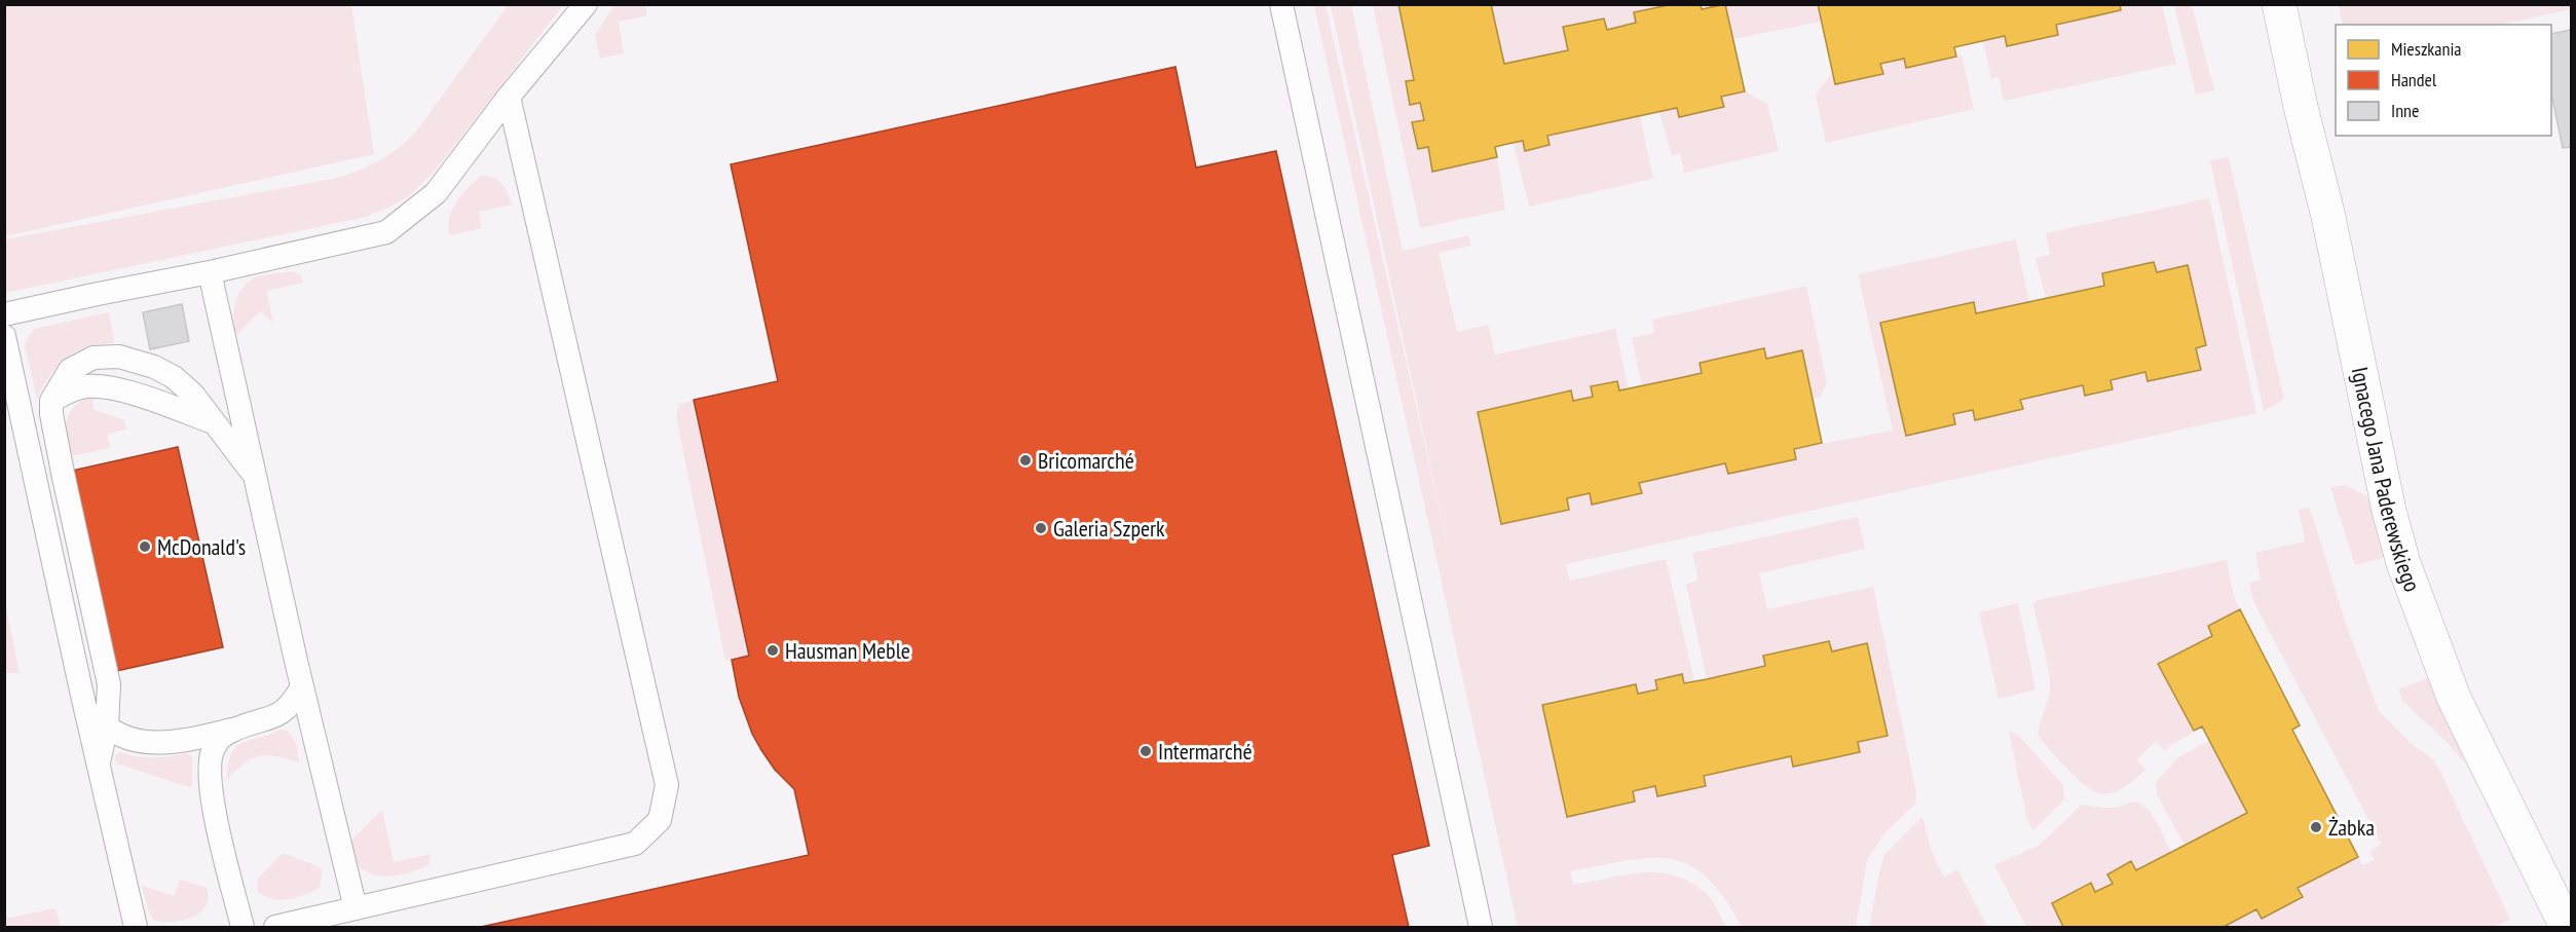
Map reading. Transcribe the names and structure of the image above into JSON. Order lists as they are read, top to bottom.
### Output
{
  "streets": {
    "street": ["Ignacego Jana Paderewskiego"]
  },
  "places": [
    "Bricomarché",
    "Galeria Szperk",
    "McDonald's",
    "Hausman Meble",
    "Intermarché",
    "Żabka"
  ],
  "legend": ["Mieszkania", "Handel", "Inne"]
}
